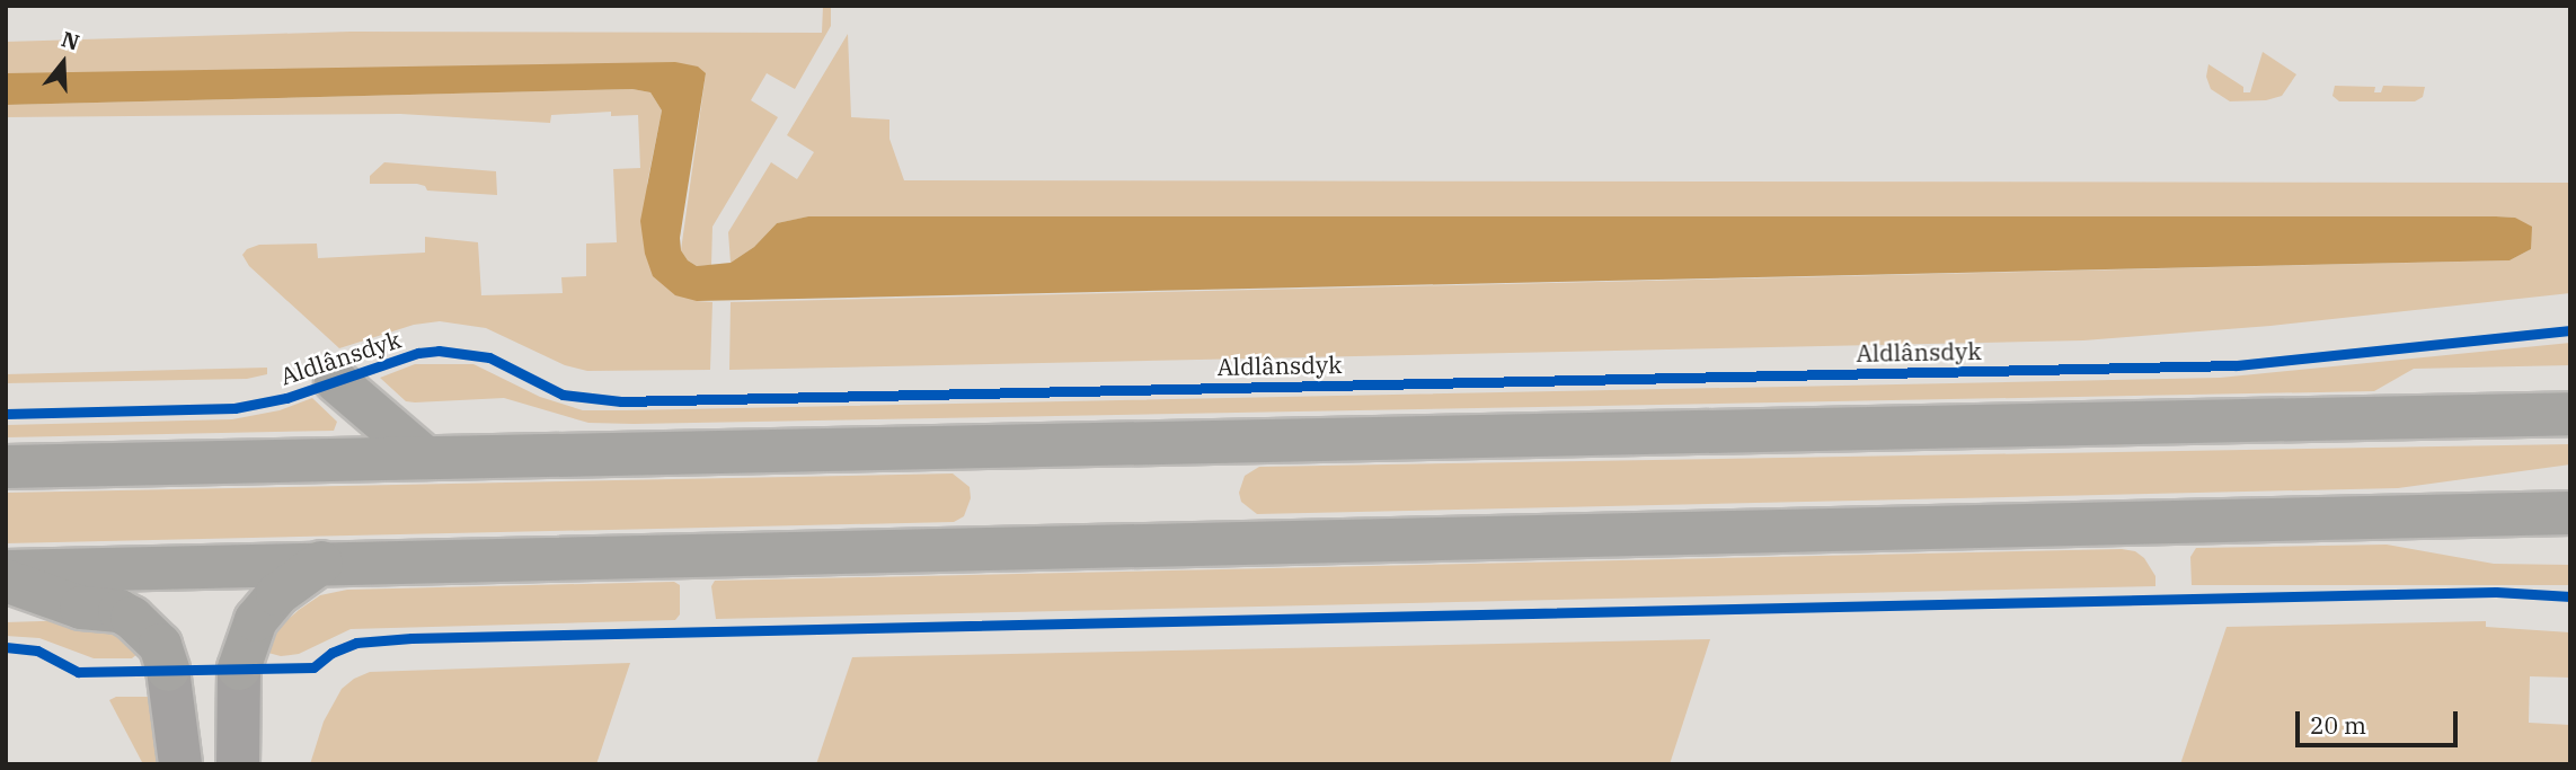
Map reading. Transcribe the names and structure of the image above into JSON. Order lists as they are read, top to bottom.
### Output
{
  "streets": {
    "cycle path": ["Aldlânsdyk"]
  },
  "scale_bar": "20 m",
  "north": "top"
}
